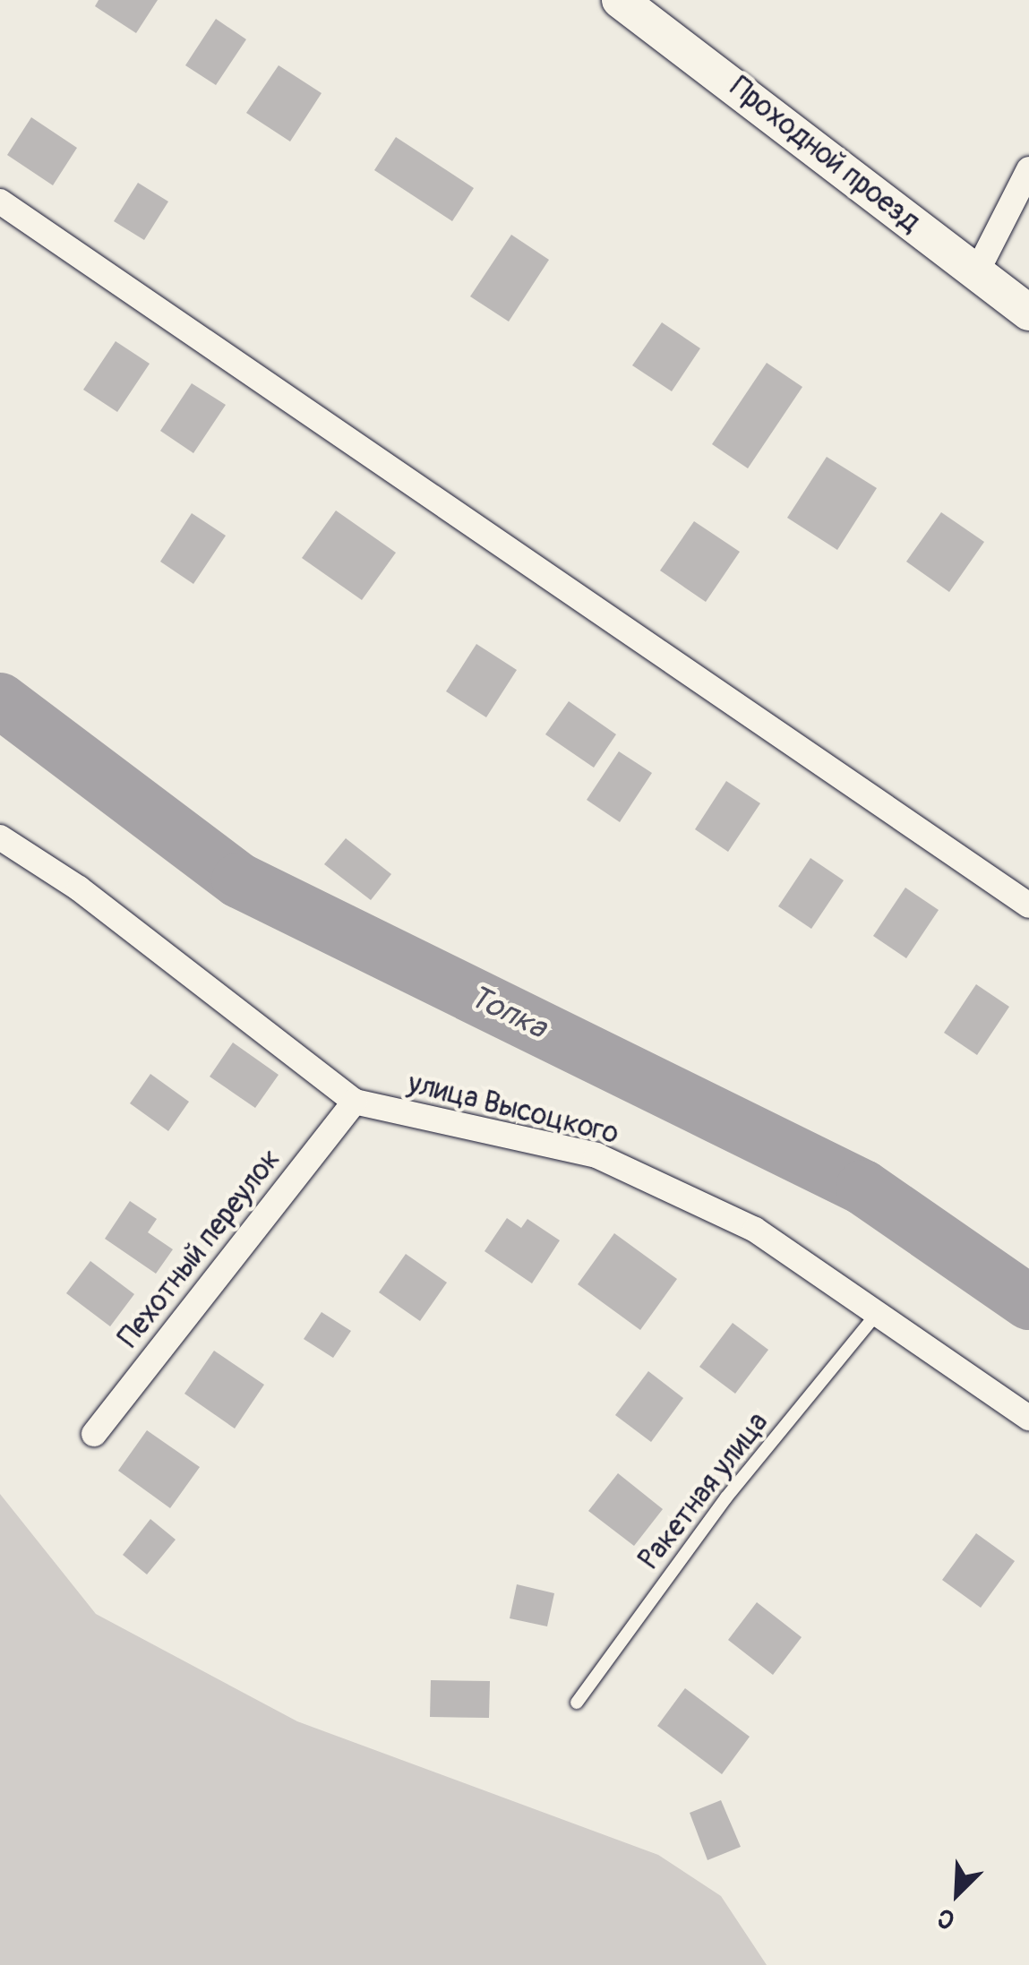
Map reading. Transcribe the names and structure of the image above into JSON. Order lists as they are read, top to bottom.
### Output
{
  "streets": {
    "street": ["Проходной проезд", "улица Высоцкого", "Пехотный переулок"],
    "lane": ["Ракетная улица"]
  },
  "crossings": [
    ["улица Высоцкого", "Пехотный переулок"],
    ["улица Высоцкого", "Ракетная улица"]
  ],
  "water": ["Топка"],
  "north": "bottom left"
}
